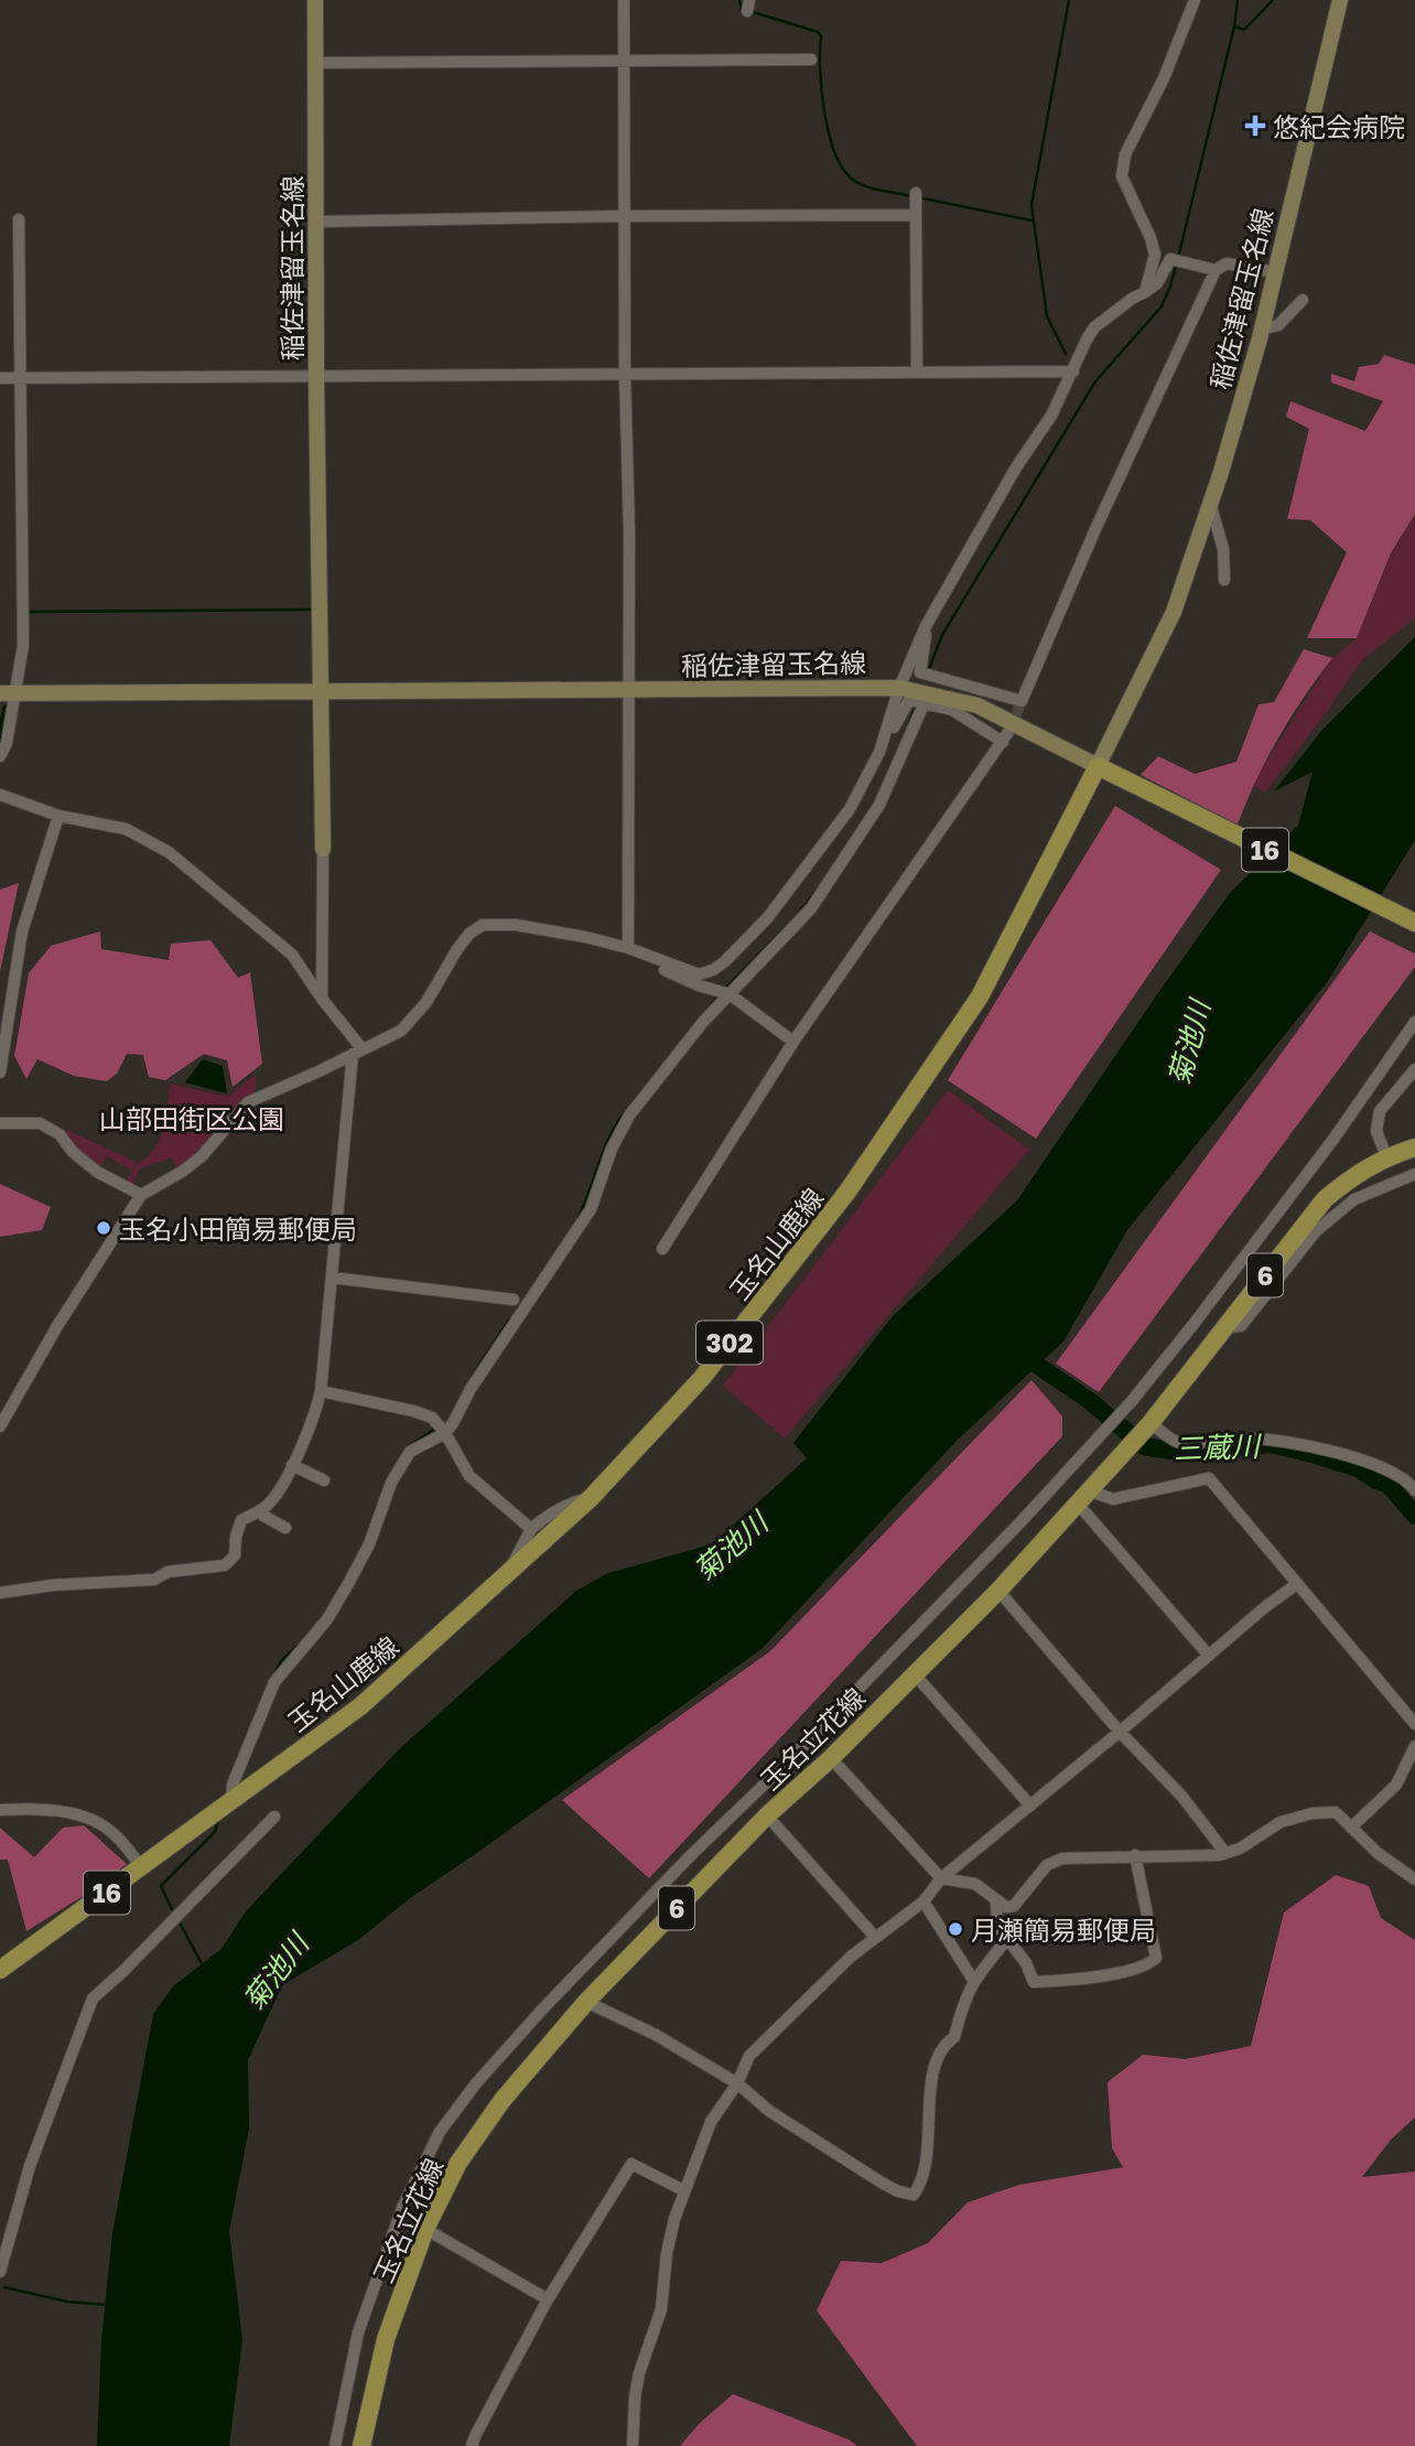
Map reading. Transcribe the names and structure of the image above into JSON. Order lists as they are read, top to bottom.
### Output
{
  "streets": {
    "main road": [
      "稲佐津留玉名線",
      "16",
      "玉名山鹿線",
      "6",
      "302",
      "玉名立花線"
    ]
  },
  "crossings": [
    ["稲佐津留玉名線", "16"],
    ["稲佐津留玉名線", "玉名山鹿線"],
    ["16", "玉名山鹿線"]
  ],
  "water": ["菊池川", "三蔵川"],
  "parks": ["山部田街区公園"],
  "places": {
    "health": ["悠紀会病院"],
    "other": ["玉名小田簡易郵便局", "月瀬簡易郵便局"]
  }
}
